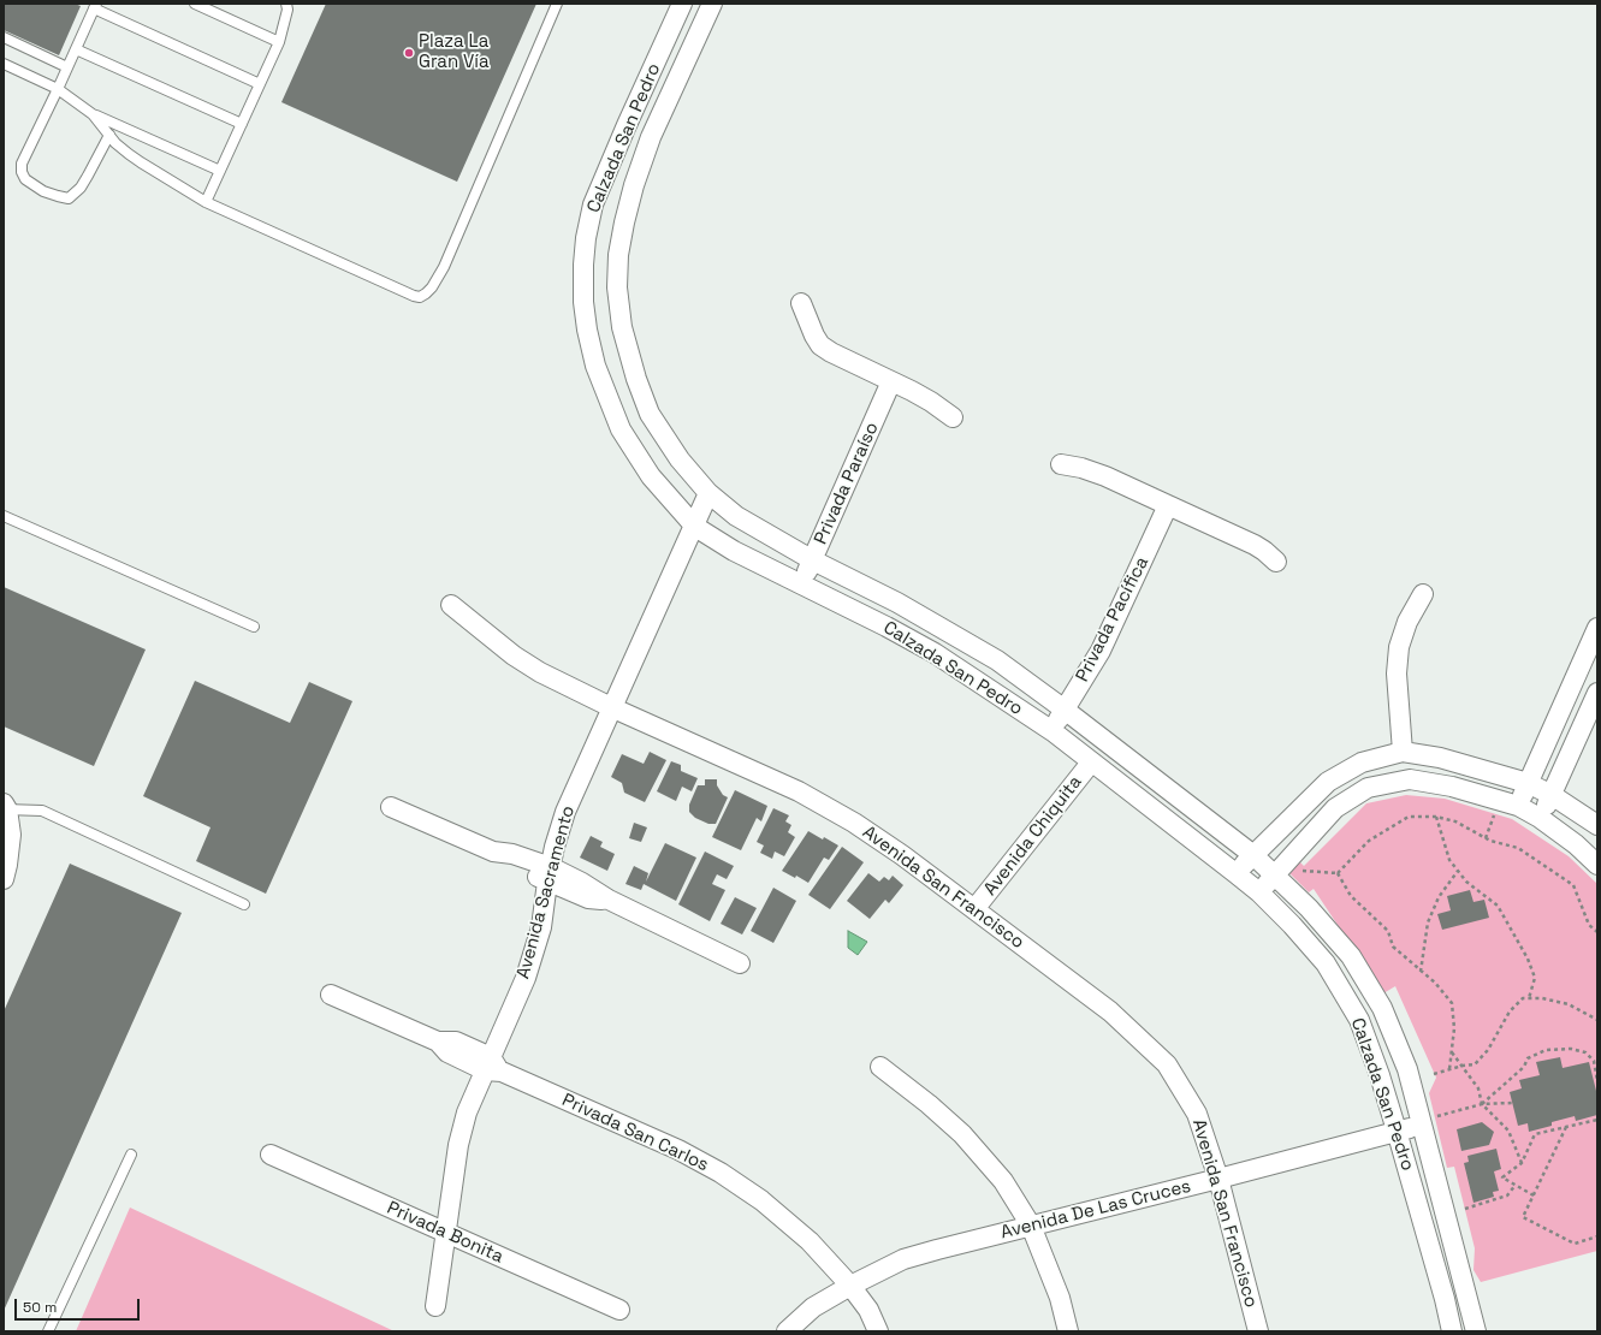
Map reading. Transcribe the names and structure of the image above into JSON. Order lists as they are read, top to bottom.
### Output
{
  "streets": {
    "street": [
      "Calzada San Pedro",
      "Privada Paraíso",
      "Privada Pacífica",
      "Avenida Chiquita",
      "Avenida San Francisco",
      "Avenida Sacramento",
      "Privada San Carlos",
      "Avenida De Las Cruces",
      "Privada Bonita"
    ]
  },
  "crossings": [
    ["Calzada San Pedro", "Privada Paraíso"],
    ["Calzada San Pedro", "Privada Pacífica"],
    ["Calzada San Pedro", "Avenida Chiquita"],
    ["Calzada San Pedro", "Avenida Sacramento"],
    ["Calzada San Pedro", "Avenida De Las Cruces"],
    ["Avenida Chiquita", "Avenida San Francisco"],
    ["Avenida San Francisco", "Avenida Sacramento"],
    ["Avenida San Francisco", "Avenida De Las Cruces"],
    ["Avenida Sacramento", "Privada San Carlos"],
    ["Avenida Sacramento", "Privada Bonita"],
    ["Privada San Carlos", "Avenida De Las Cruces"]
  ],
  "places": ["Plaza La Gran Vía"],
  "scale_bar": "50 m"
}
